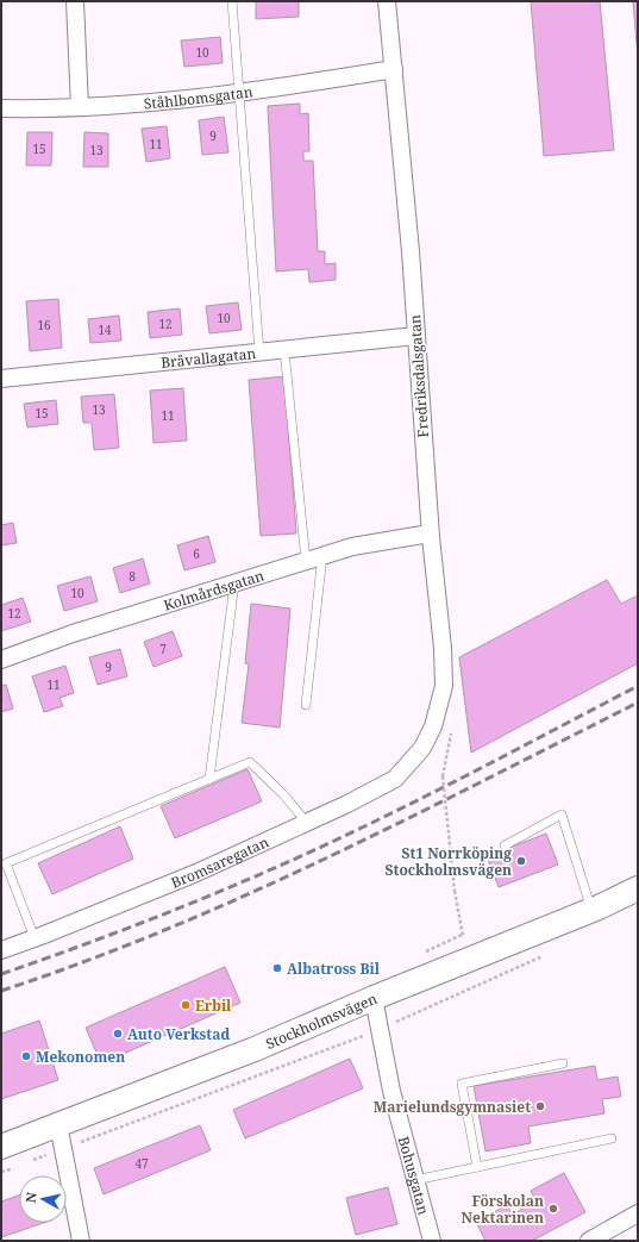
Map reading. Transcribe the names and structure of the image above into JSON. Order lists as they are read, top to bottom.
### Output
{
  "streets": {
    "main road": ["Stockholmsvägen"],
    "street": [
      "Ståhlbomsgatan",
      "Bråvallagatan",
      "Fredriksdalsgatan",
      "Kolmårdsgatan",
      "Bromsaregatan",
      "Bohusgatan"
    ]
  },
  "crossings": [
    ["Ståhlbomsgatan", "Fredriksdalsgatan"],
    ["Bråvallagatan", "Fredriksdalsgatan"],
    ["Fredriksdalsgatan", "Kolmårdsgatan"],
    ["Fredriksdalsgatan", "Bromsaregatan"],
    ["Stockholmsvägen", "Bohusgatan"]
  ],
  "places": [
    "St1 Norrköping Stockholmsvägen",
    "Albatross Bil",
    "Erbil",
    "Auto Verkstad",
    "Mekonomen",
    "Marielundsgymnasiet",
    "Förskolan Nektarinen"
  ],
  "house_numbers": [
    "10",
    "9",
    "11",
    "15",
    "13",
    "10",
    "12",
    "16",
    "14",
    "13",
    "15",
    "11",
    "6",
    "8",
    "10",
    "12",
    "7",
    "9",
    "11",
    "47"
  ],
  "north": "left"
}
